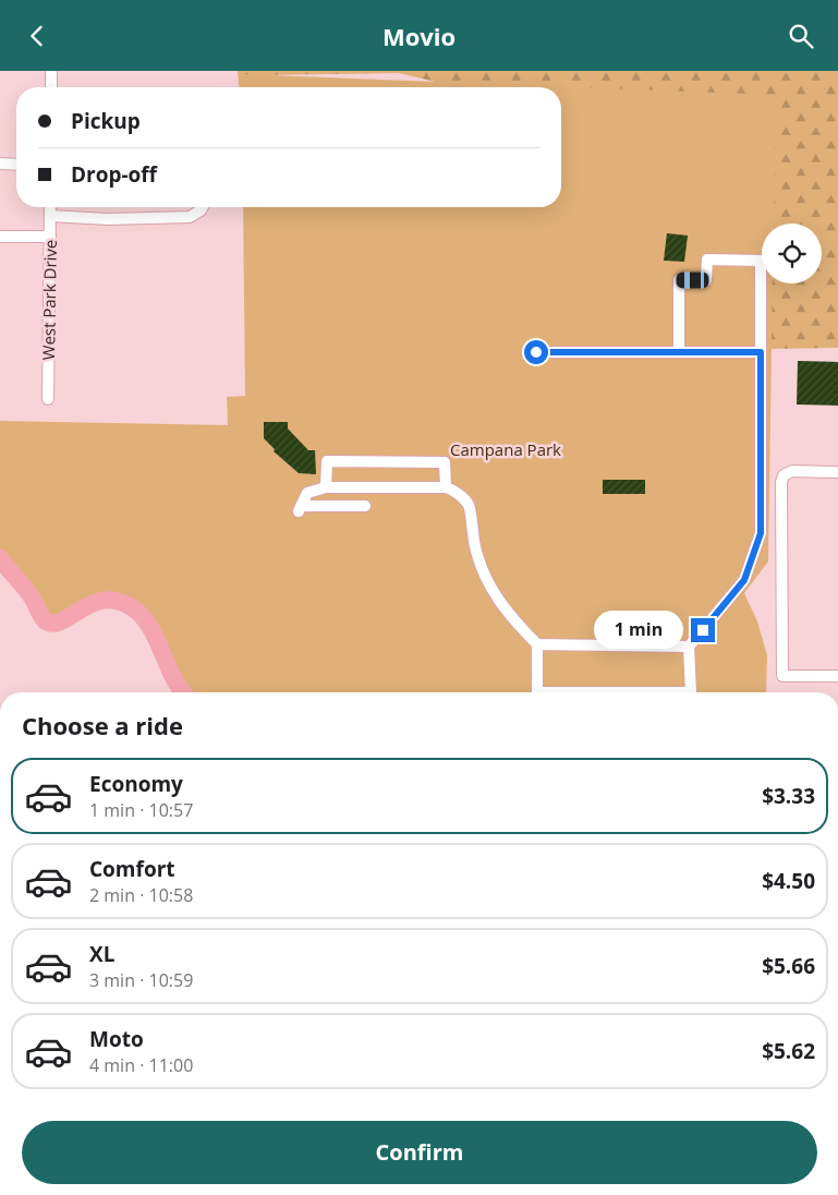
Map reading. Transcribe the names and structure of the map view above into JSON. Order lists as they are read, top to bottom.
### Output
{
  "streets": {
    "street": ["West Park Drive"]
  },
  "parks": ["Campana Park"],
  "page": {
    "header": "Movio",
    "banner": ["Pickup", "Drop-off"],
    "bubble": "1 min",
    "heading": "Choose a ride",
    "list": [
      {
        "name": "Economy",
        "note": "1 min · 10:57",
        "value": "$3.33"
      },
      {
        "name": "Comfort",
        "note": "2 min · 10:58",
        "value": "$4.50"
      },
      {
        "name": "XL",
        "note": "3 min · 10:59",
        "value": "$5.66"
      },
      {
        "name": "Moto",
        "note": "4 min · 11:00",
        "value": "$5.62"
      }
    ],
    "buttons": "Confirm"
  }
}
